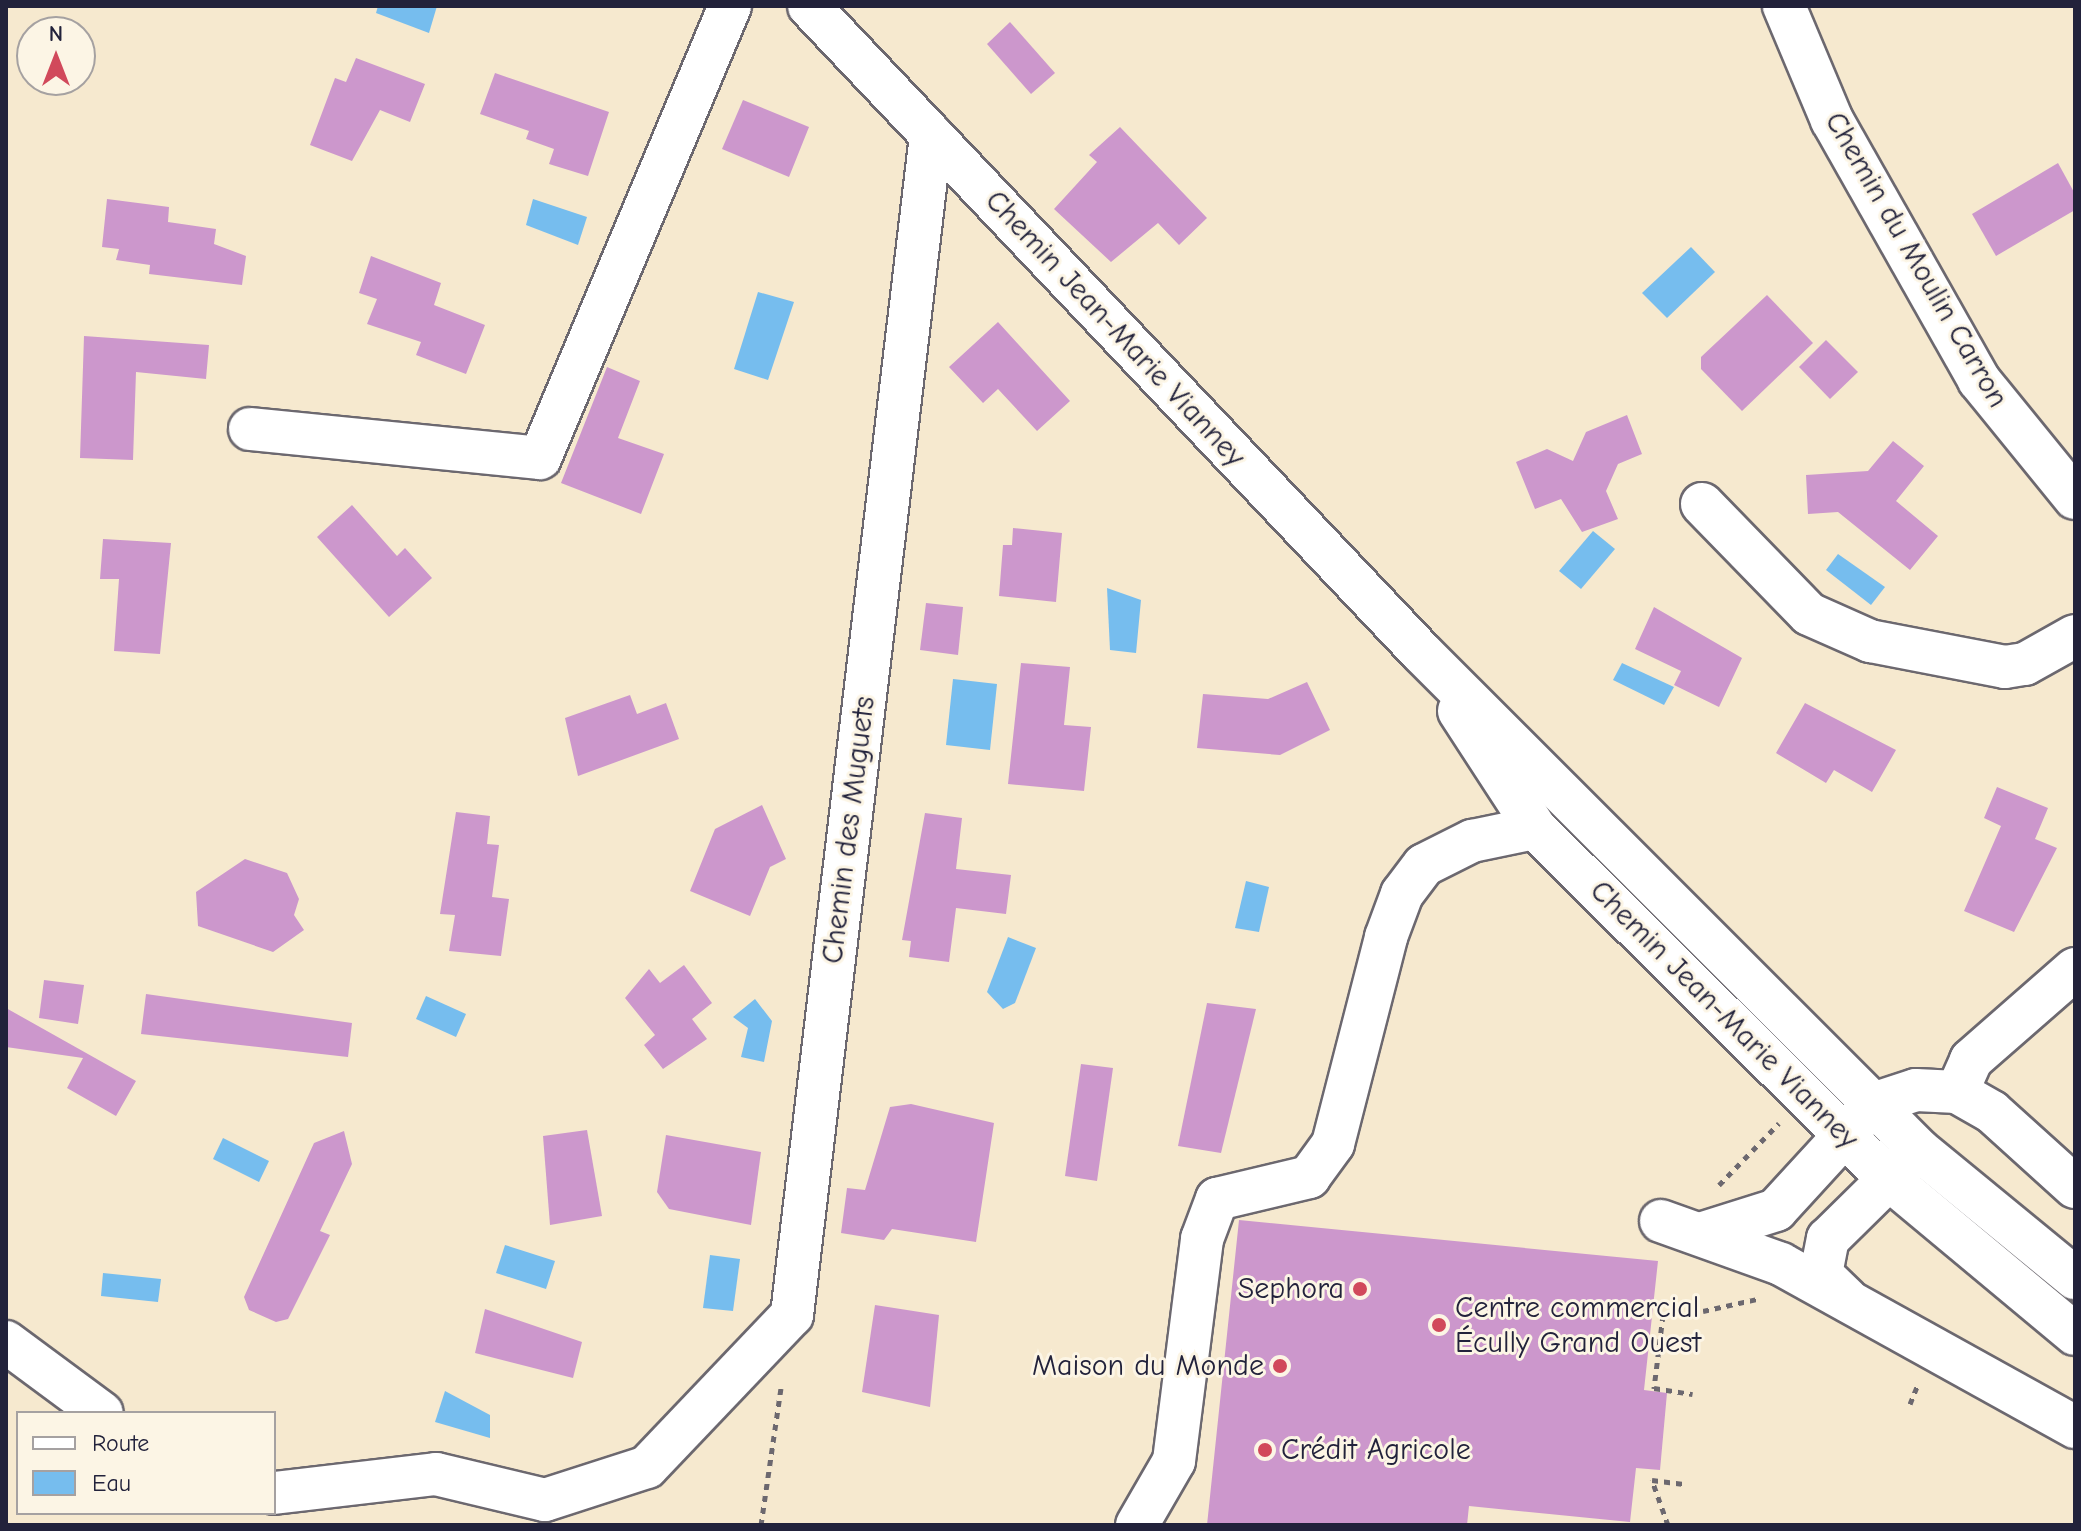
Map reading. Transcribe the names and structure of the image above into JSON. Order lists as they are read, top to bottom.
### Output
{
  "streets": {
    "street": ["Chemin du Moulin Carron", "Chemin Jean-Marie Vianney", "Chemin des Muguets"]
  },
  "crossings": [
    ["Chemin Jean-Marie Vianney", "Chemin des Muguets"]
  ],
  "places": [
    "Sephora",
    "Centre commercial Écully Grand Ouest",
    "Maison du Monde",
    "Crédit Agricole"
  ],
  "legend": ["Route", "Eau"],
  "north": "top"
}
